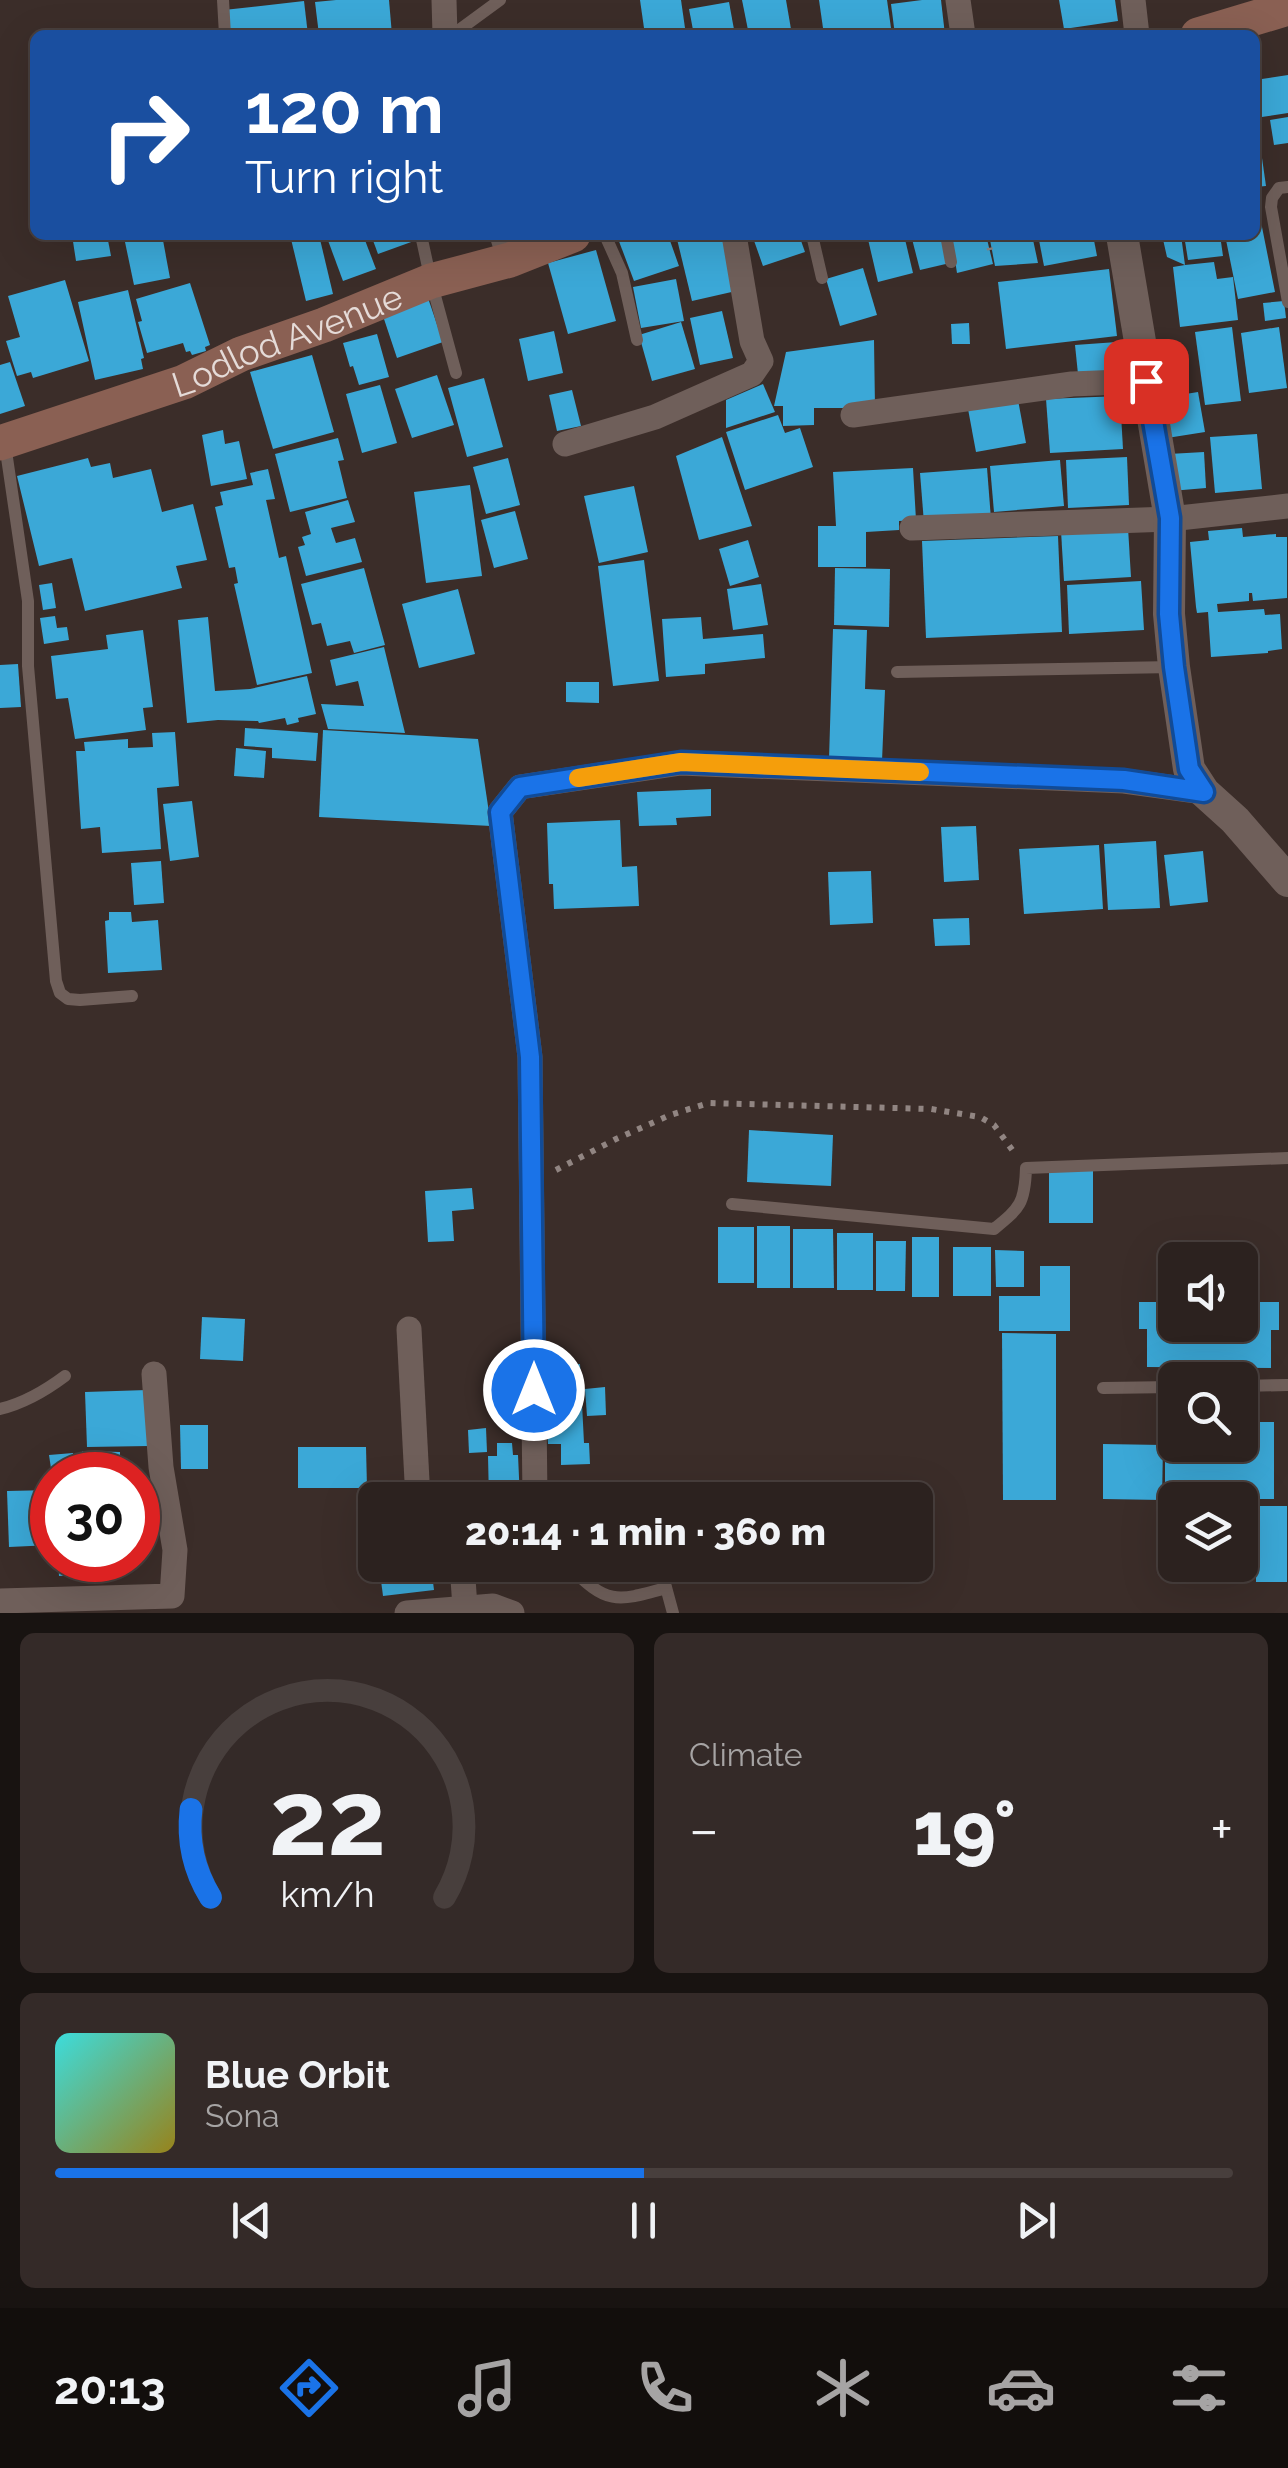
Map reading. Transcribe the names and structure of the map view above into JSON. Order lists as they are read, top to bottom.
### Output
{
  "streets": {
    "main road": ["Lodlod Avenue"]
  },
  "page": {
    "turn": ["120 m", "Turn right"],
    "limit": "30",
    "trip": "20:14 · 1 min · 360 m",
    "tile": "Climate",
    "heat": ["−", "19°", "+"],
    "song": ["Blue Orbit", "Sona"],
    "tabs": "20:13",
    "gauge": ["22", "km/h"]
  }
}
